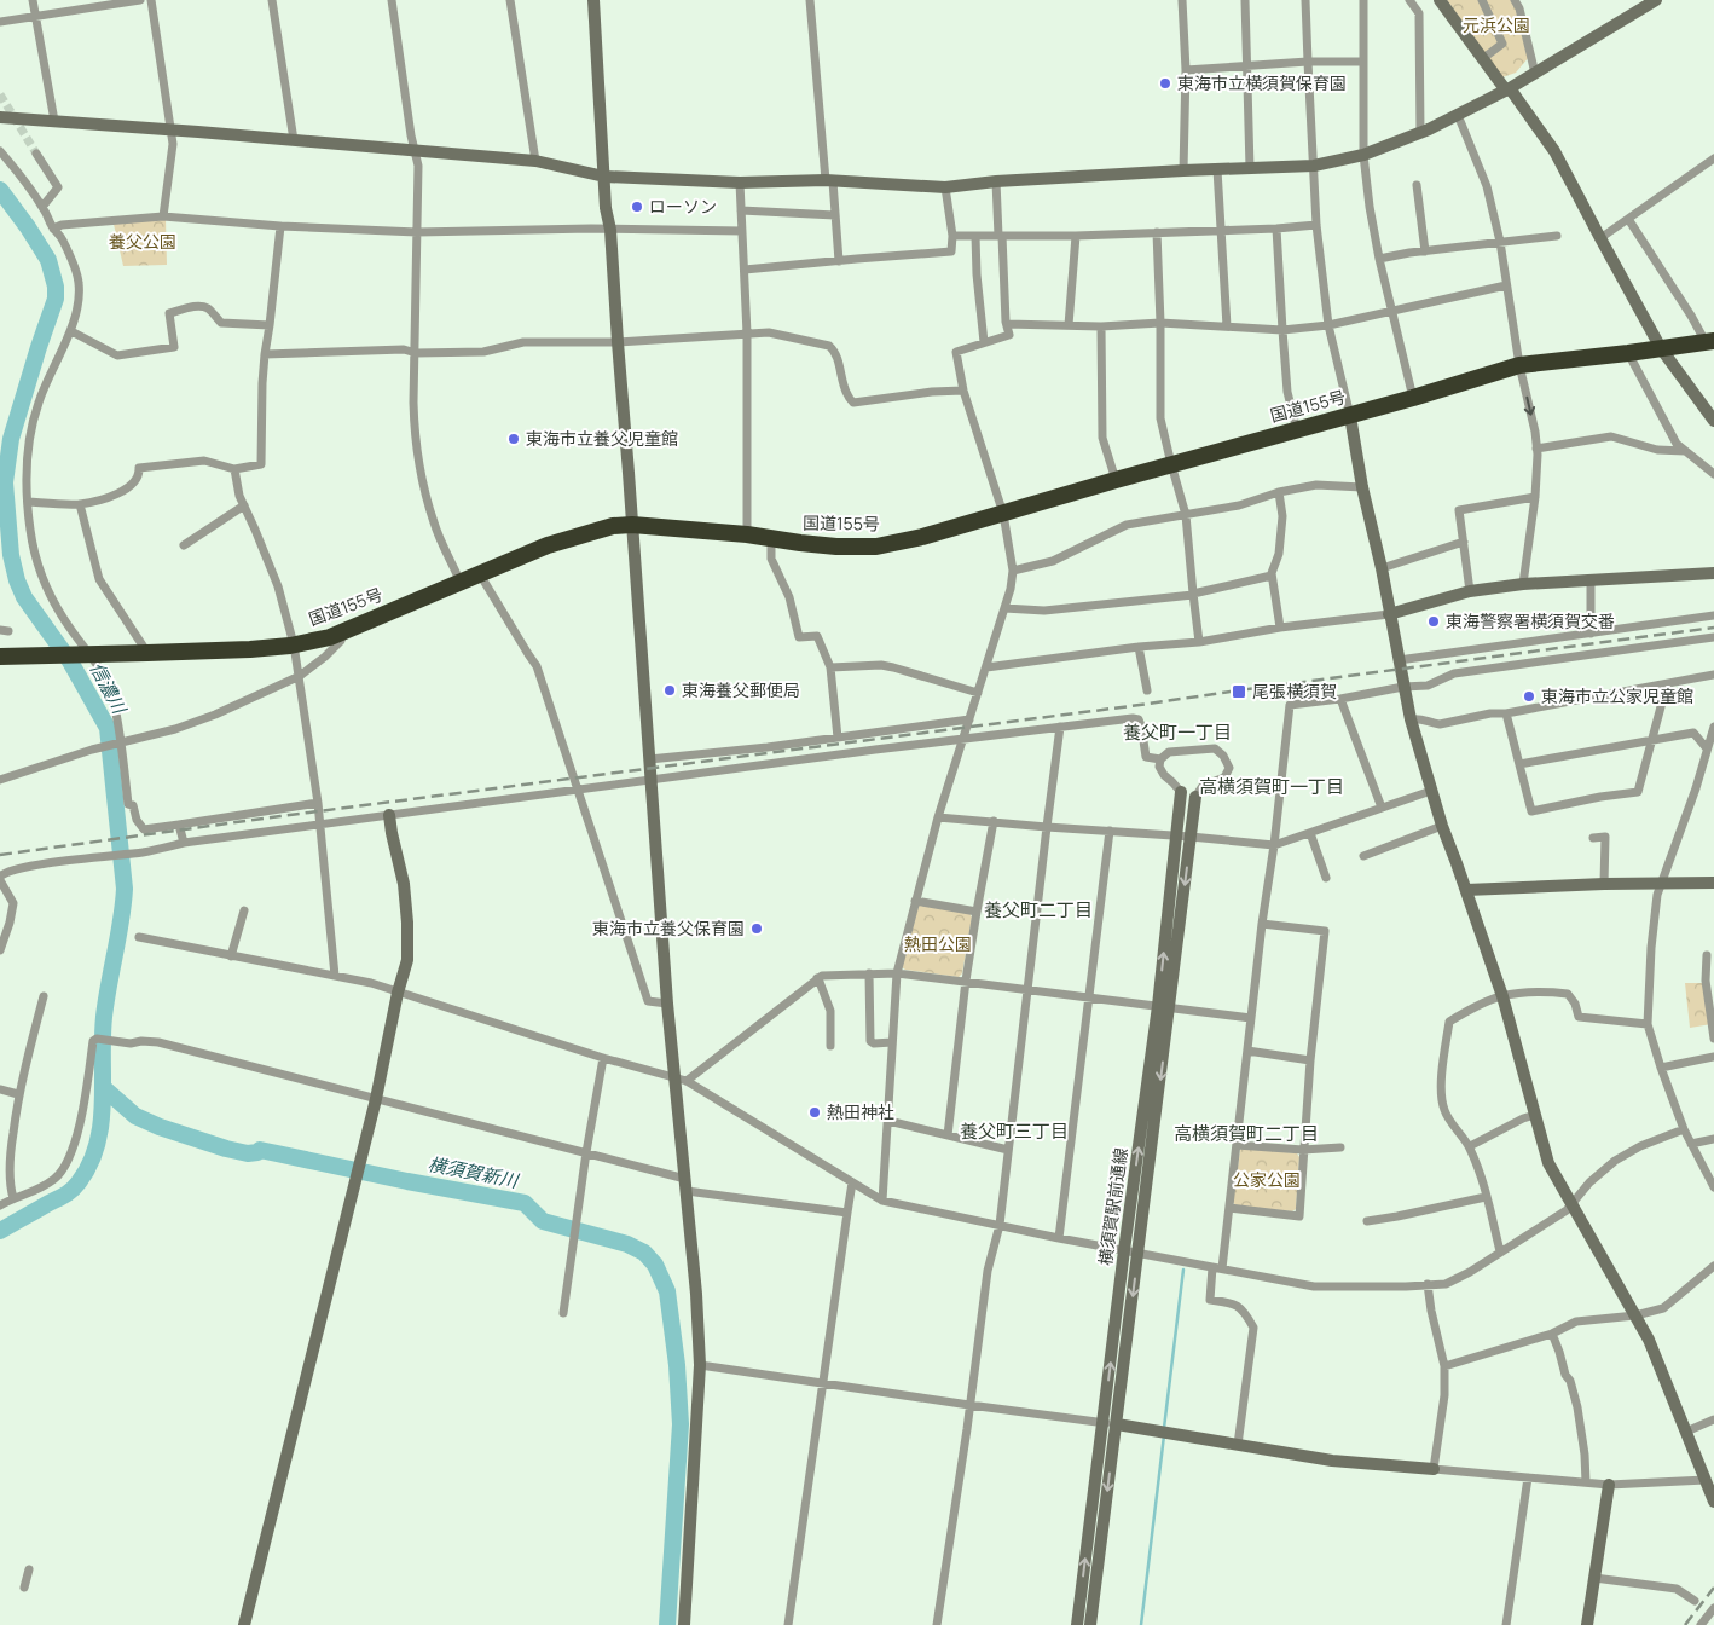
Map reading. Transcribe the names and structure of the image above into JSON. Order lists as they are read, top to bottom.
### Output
{
  "streets": {
    "highway": ["国道155号"],
    "street": ["横須賀駅前通線"]
  },
  "districts": [
    "養父町一丁目",
    "高横須賀町一丁目",
    "養父町二丁目",
    "養父町三丁目",
    "高横須賀町二丁目"
  ],
  "water": ["信濃川", "横須賀新川"],
  "parks": [
    "元浜公園",
    "養父公園",
    "熱田公園",
    "公家公園"
  ],
  "places": {
    "other": [
      "東海市立横須賀保育園",
      "ローソン",
      "東海市立養父児童館",
      "東海警察署横須賀交番",
      "東海養父郵便局",
      "東海市立公家児童館",
      "東海市立養父保育園",
      "熱田神社"
    ],
    "transit": ["尾張横須賀"]
  }
}
